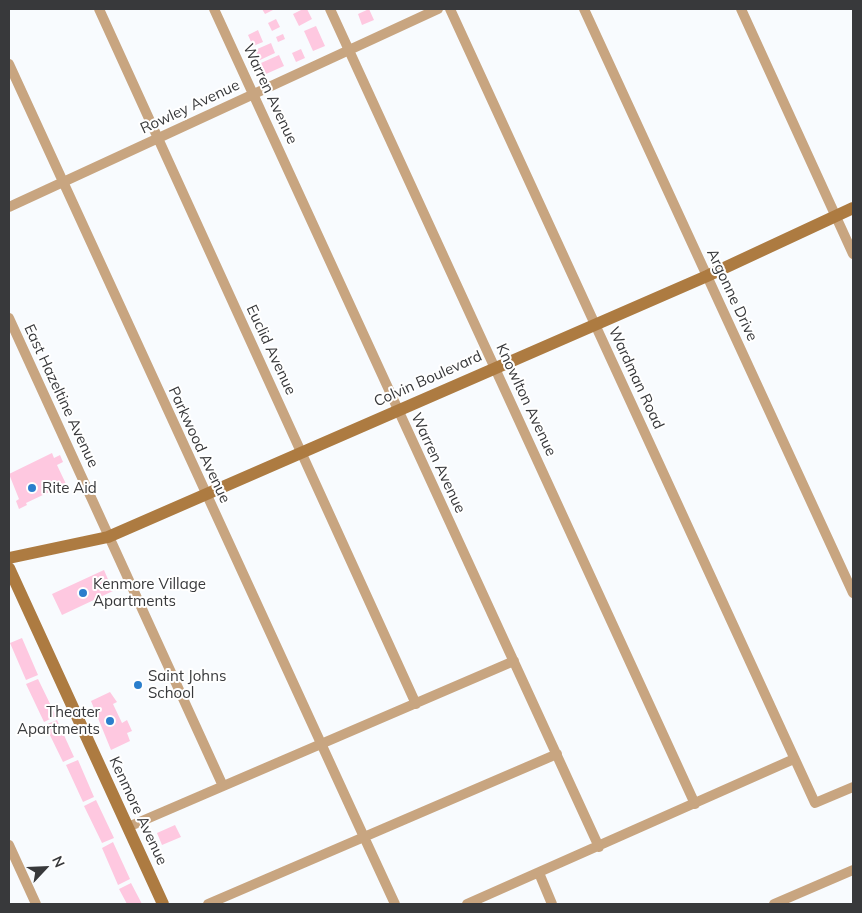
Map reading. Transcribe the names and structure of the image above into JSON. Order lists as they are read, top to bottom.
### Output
{
  "streets": {
    "street": [
      "Warren Avenue",
      "Rowley Avenue",
      "Argonne Drive",
      "Euclid Avenue",
      "Wardman Road",
      "Colvin Boulevard",
      "East Hazeltine Avenue",
      "Knowlton Avenue",
      "Parkwood Avenue",
      "Kenmore Avenue"
    ]
  },
  "crossings": [
    ["Warren Avenue", "Rowley Avenue"],
    ["Warren Avenue", "Colvin Boulevard"],
    ["Rowley Avenue", "Euclid Avenue"],
    ["Rowley Avenue", "Knowlton Avenue"],
    ["Rowley Avenue", "Parkwood Avenue"],
    ["Argonne Drive", "Colvin Boulevard"],
    ["Euclid Avenue", "Colvin Boulevard"],
    ["Wardman Road", "Colvin Boulevard"],
    ["Colvin Boulevard", "East Hazeltine Avenue"],
    ["Colvin Boulevard", "Knowlton Avenue"],
    ["Colvin Boulevard", "Parkwood Avenue"]
  ],
  "places": [
    "Rite Aid",
    "Kenmore Village Apartments",
    "Saint Johns School",
    "Theater Apartments"
  ],
  "north": "top right"
}
